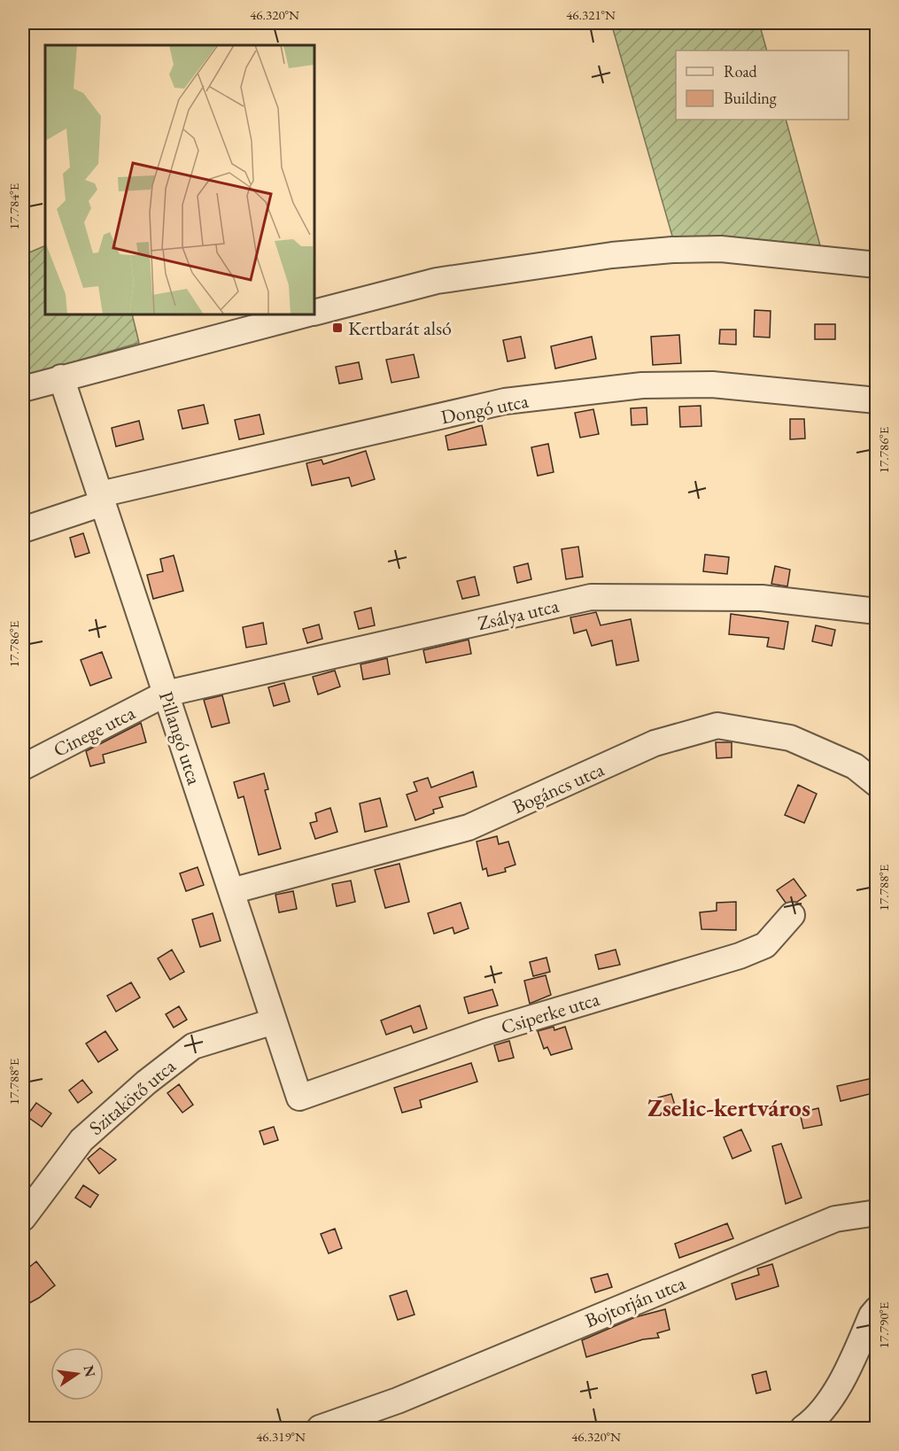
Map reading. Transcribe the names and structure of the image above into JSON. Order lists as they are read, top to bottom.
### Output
{
  "streets": {
    "street": [
      "Dongó utca",
      "Zsálya utca",
      "Cinege utca",
      "Pillangó utca",
      "Bogáncs utca",
      "Csiperke utca",
      "Szitakötő utca",
      "Bojtorján utca"
    ]
  },
  "crossings": [
    ["Dongó utca", "Pillangó utca"],
    ["Zsálya utca", "Cinege utca"],
    ["Zsálya utca", "Pillangó utca"],
    ["Cinege utca", "Pillangó utca"],
    ["Pillangó utca", "Bogáncs utca"],
    ["Pillangó utca", "Csiperke utca"],
    ["Pillangó utca", "Szitakötő utca"]
  ],
  "districts": ["Zselic-kertváros"],
  "places": {
    "transit": ["Kertbarát alsó"]
  },
  "legend": ["Road", "Building"],
  "north": "right",
  "coordinates": [
    "46.320°N",
    "46.321°N",
    "17.784°E",
    "17.786°E",
    "17.788°E",
    "17.790°E",
    "46.319°N"
  ]
}
